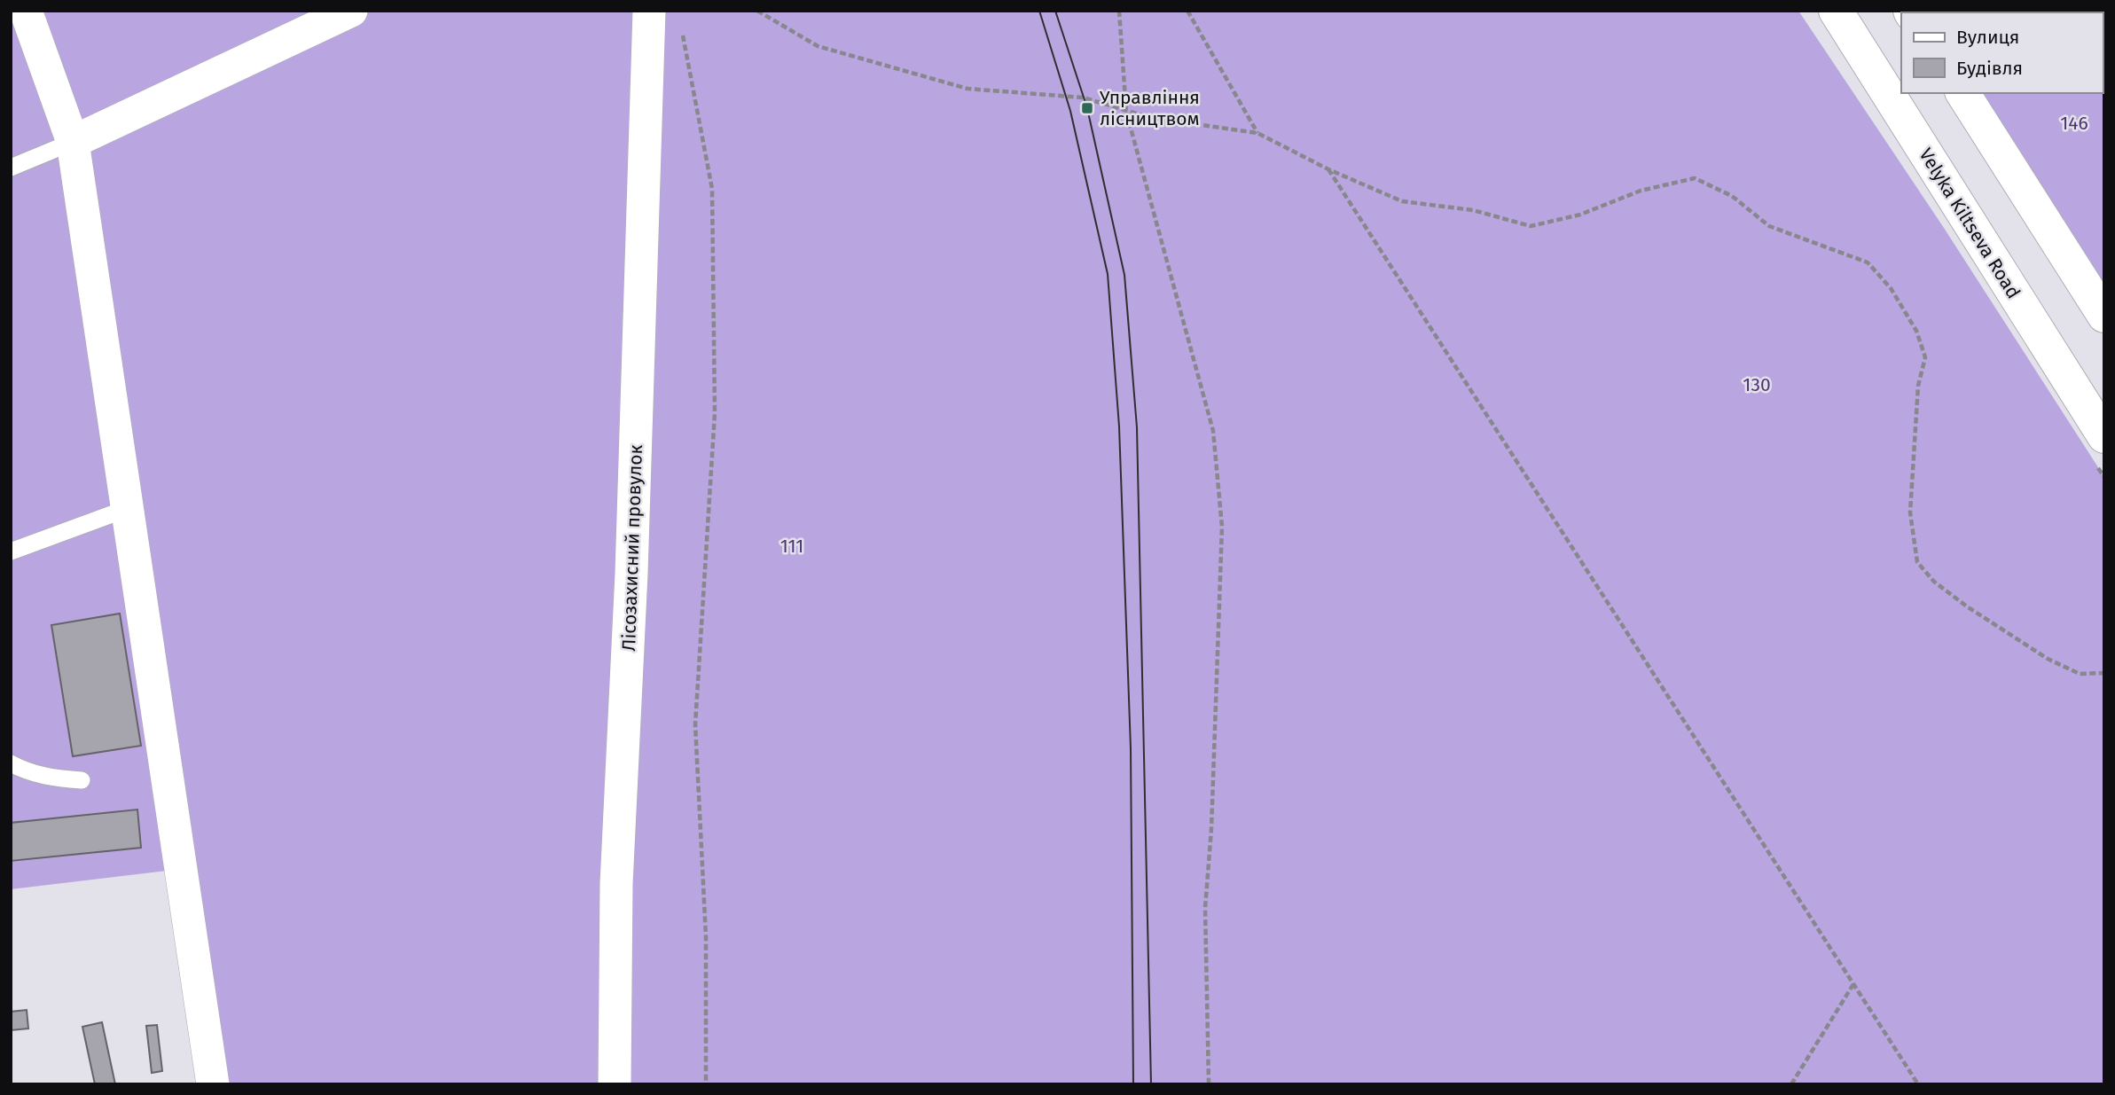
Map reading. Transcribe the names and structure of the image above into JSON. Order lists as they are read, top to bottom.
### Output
{
  "streets": {
    "main road": ["Velyka Kiltseva Road"],
    "street": ["Лісозахисний провулок"]
  },
  "parks": ["146", "130", "111"],
  "places": {
    "transit": ["Управління лісництвом"]
  },
  "legend": ["Вулиця", "Будівля"]
}
